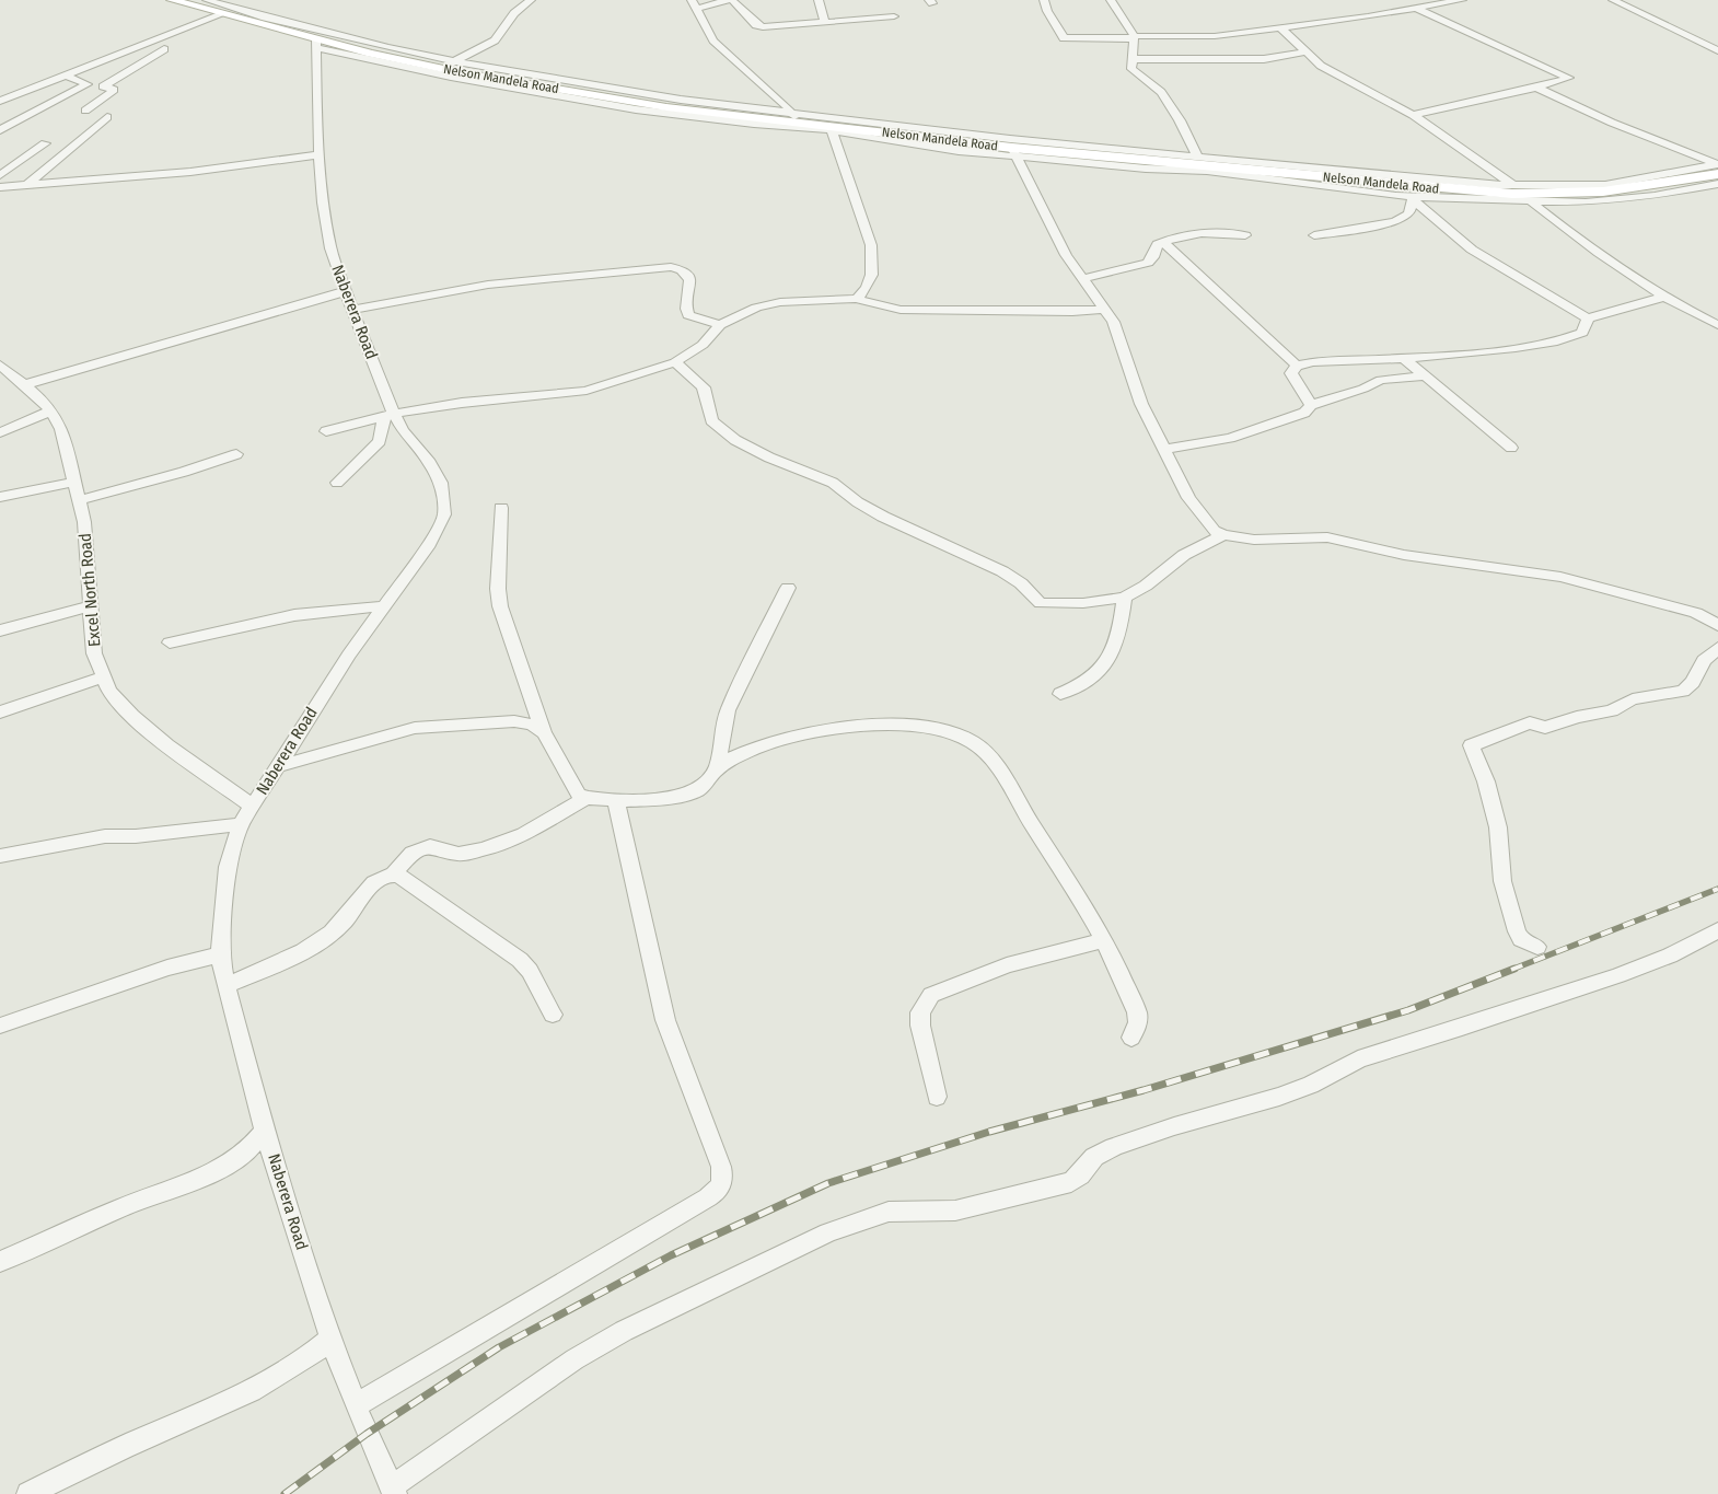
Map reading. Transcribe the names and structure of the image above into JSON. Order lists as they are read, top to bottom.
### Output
{
  "streets": {
    "main road": ["Nelson Mandela Road"],
    "street": ["Naberera Road", "Excel North Road"]
  },
  "crossings": [
    ["Nelson Mandela Road", "Naberera Road"],
    ["Naberera Road", "Excel North Road"]
  ]
}
